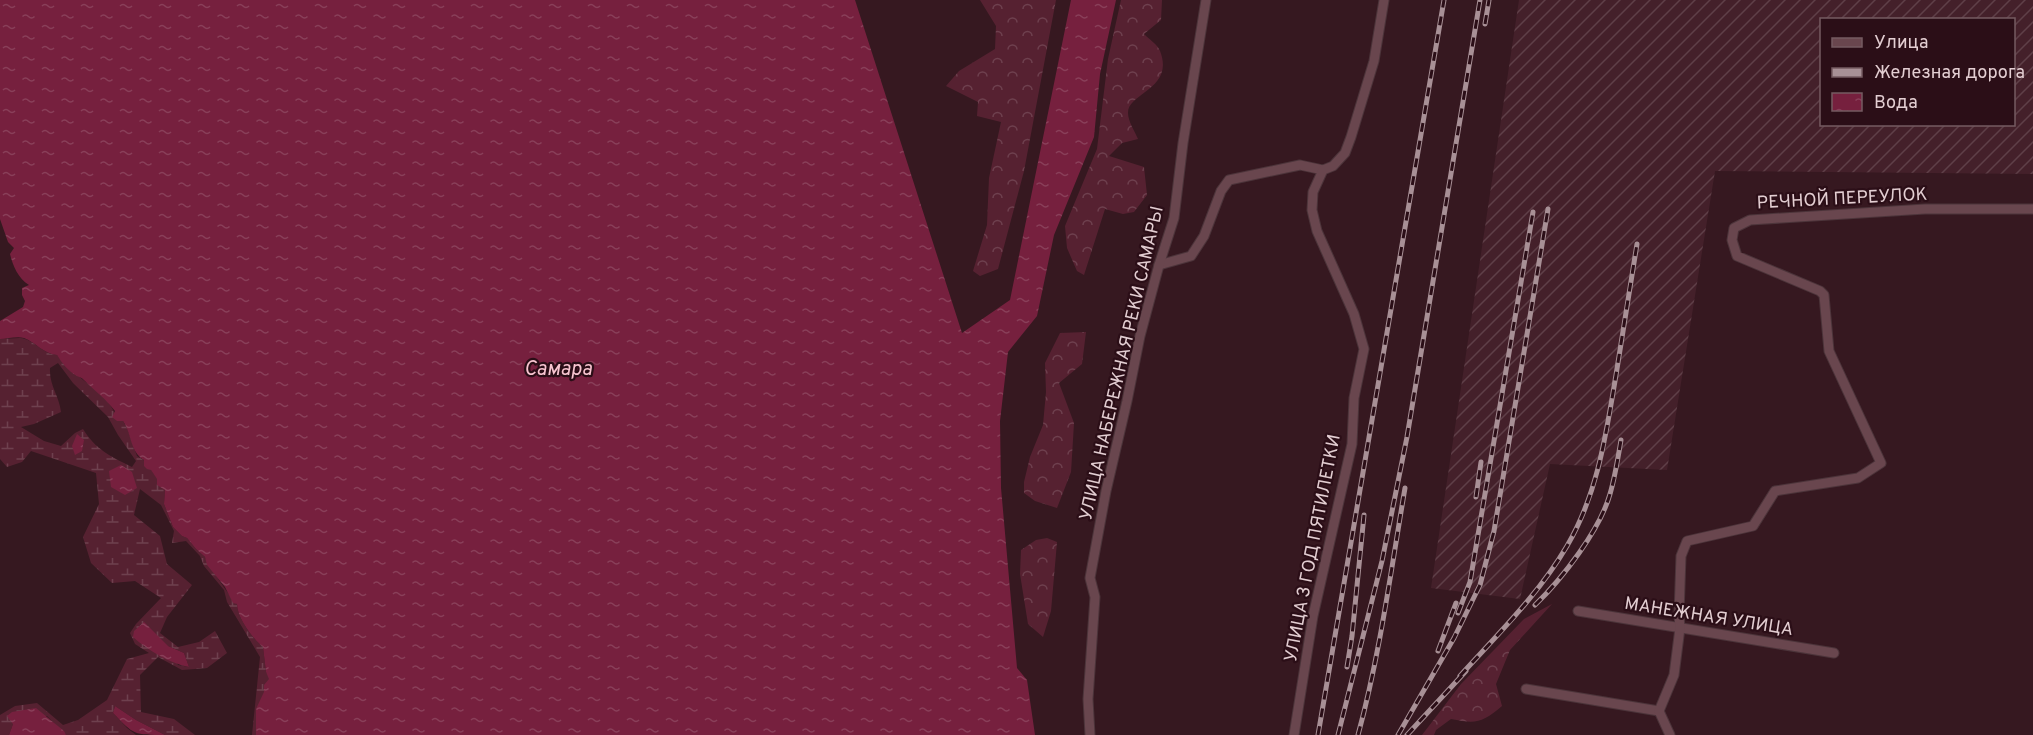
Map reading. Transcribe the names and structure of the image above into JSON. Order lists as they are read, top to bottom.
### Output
{
  "streets": {
    "street": [
      "РЕЧНОЙ ПЕРЕУЛОК",
      "УЛИЦА НАБЕРЕЖНАЯ РЕКИ САМАРЫ",
      "УЛИЦА 3 ГОД ПЯТИЛЕТКИ",
      "МАНЕЖНАЯ УЛИЦА"
    ]
  },
  "crossings": [
    ["РЕЧНОЙ ПЕРЕУЛОК", "МАНЕЖНАЯ УЛИЦА"]
  ],
  "water": ["Самара"],
  "legend": ["Улица", "Железная дорога", "Вода"]
}
